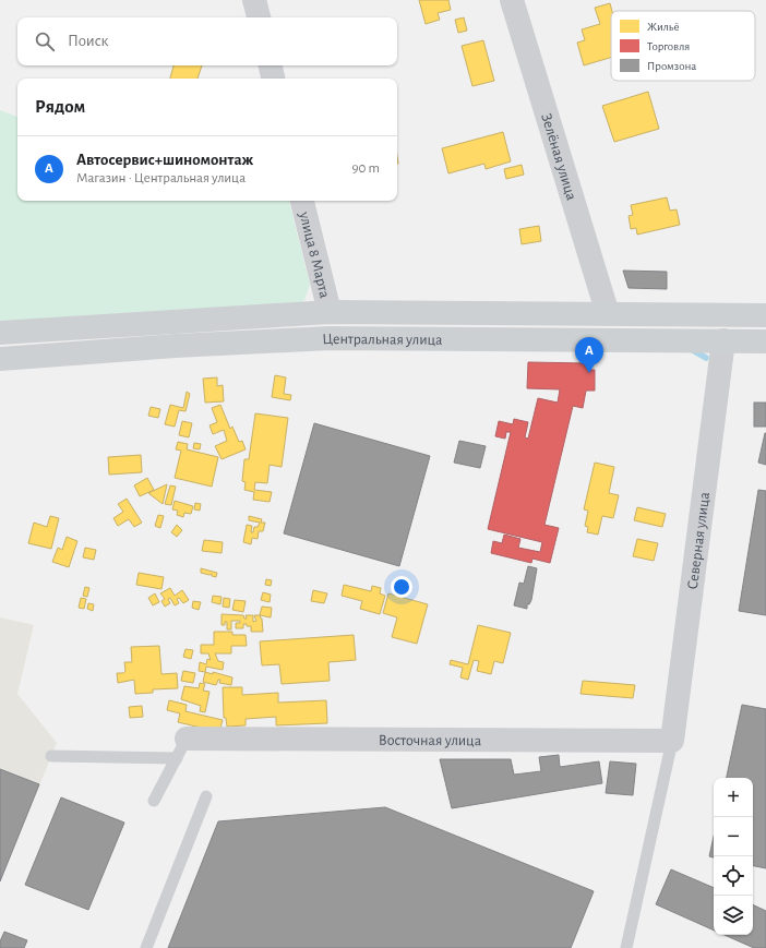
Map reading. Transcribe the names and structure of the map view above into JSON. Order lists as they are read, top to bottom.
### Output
{
  "streets": {
    "main road": ["Центральная улица"],
    "street": [
      "Зелёная улица",
      "улица 8 Марта",
      "Северная улица",
      "Восточная улица"
    ]
  },
  "crossings": [
    ["Зелёная улица", "Центральная улица"],
    ["улица 8 Марта", "Центральная улица"],
    ["Центральная улица", "Северная улица"],
    ["Северная улица", "Восточная улица"]
  ],
  "legend": ["Жильё", "Торговля", "Промзона"],
  "page": {
    "search": "Поиск",
    "heading": "Рядом",
    "list": [
      {
        "mark": "A",
        "name": "Автосервис+шиномонтаж",
        "note": "Магазин · Центральная улица",
        "value": "90 m"
      }
    ],
    "pins": "A",
    "map_buttons": ["+", "−"]
  }
}
